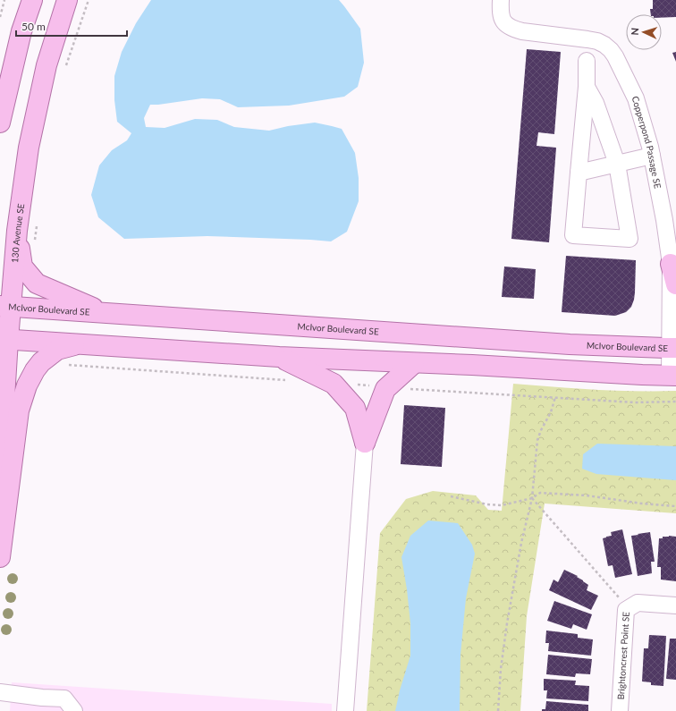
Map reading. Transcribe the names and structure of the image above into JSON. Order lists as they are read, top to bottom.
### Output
{
  "streets": {
    "main road": ["130 Avenue SE", "McIvor Boulevard SE"],
    "street": ["Copperpond Passage SE", "Brightoncrest Point SE"]
  },
  "crossings": [
    ["Copperpond Passage SE", "McIvor Boulevard SE"],
    ["130 Avenue SE", "McIvor Boulevard SE"]
  ],
  "scale_bar": "50 m",
  "north": "left"
}
